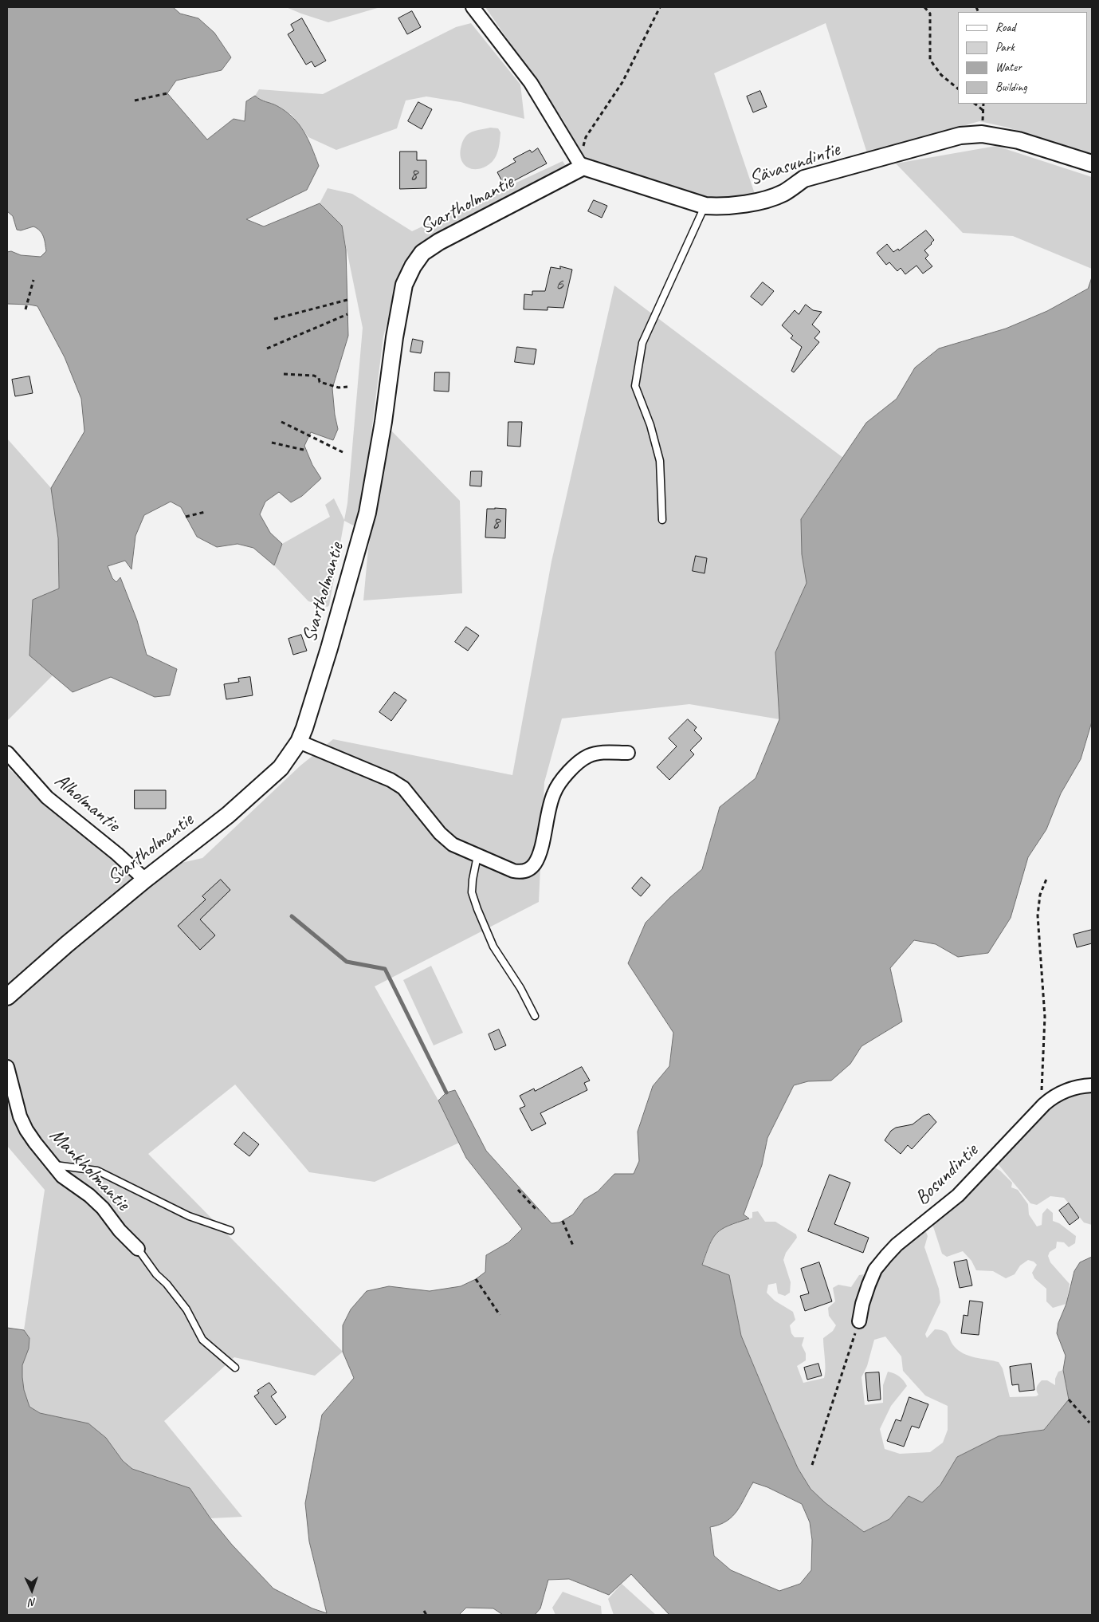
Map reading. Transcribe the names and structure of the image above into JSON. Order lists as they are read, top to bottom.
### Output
{
  "streets": {
    "street": [
      "Sävasundintie",
      "Svartholmantie",
      "Alholmantie",
      "Mankholmantie",
      "Bosundintie"
    ]
  },
  "crossings": [
    ["Sävasundintie", "Svartholmantie"],
    ["Svartholmantie", "Alholmantie"]
  ],
  "house_numbers": ["8", "6", "8"],
  "legend": [
    "Road",
    "Park",
    "Water",
    "Building"
  ],
  "north": "bottom"
}
